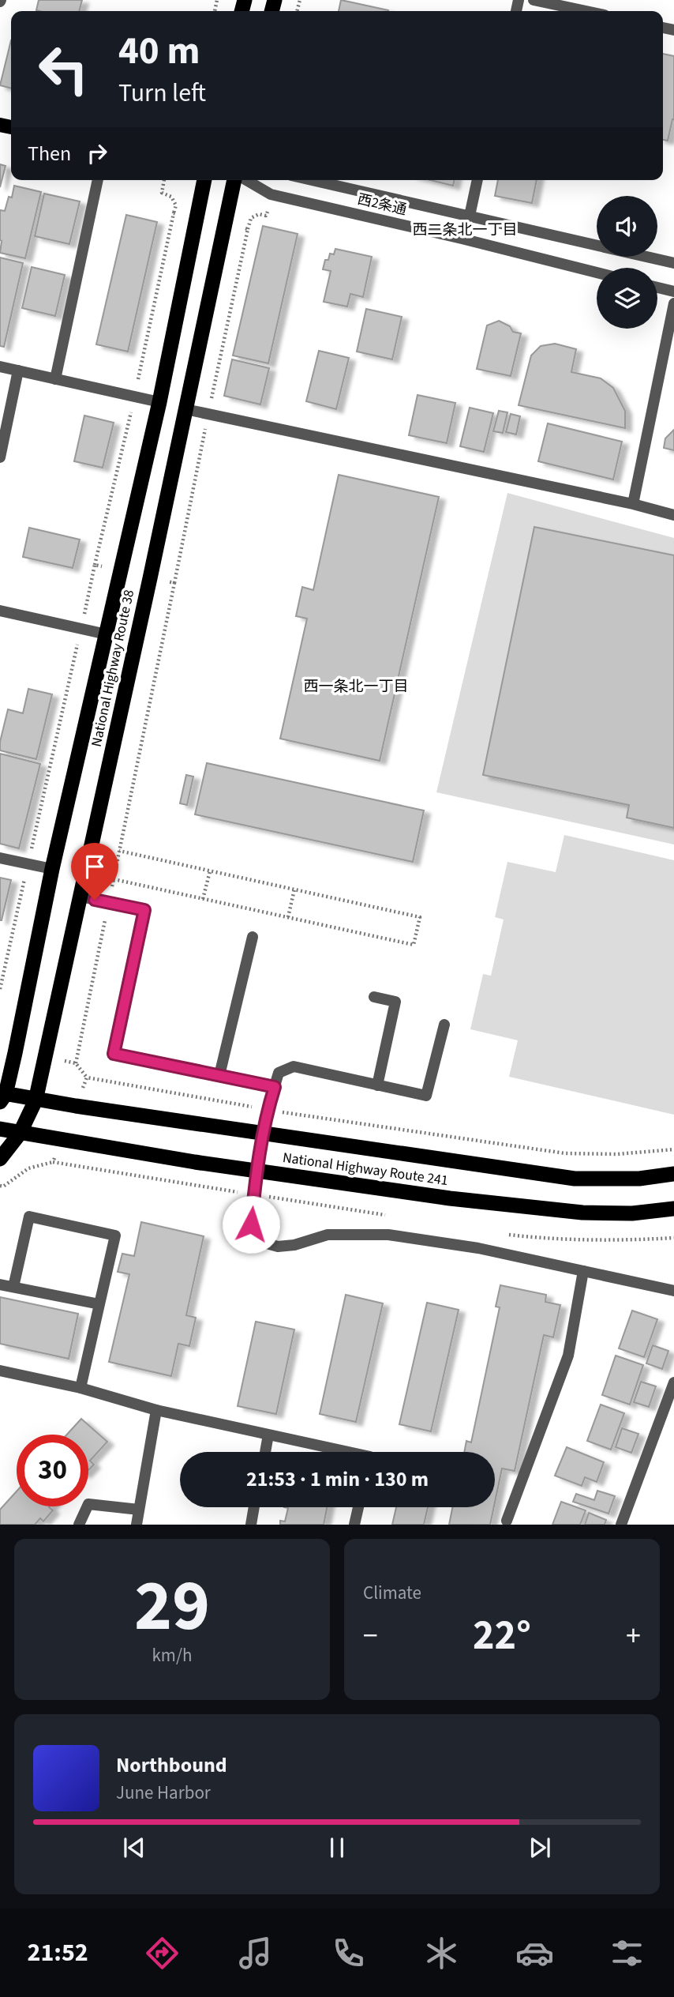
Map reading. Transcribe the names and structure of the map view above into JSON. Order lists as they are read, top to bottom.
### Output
{
  "streets": {
    "highway": ["National Highway Route 38", "National Highway Route 241"],
    "street": ["西2条通"]
  },
  "crossings": [
    ["National Highway Route 38", "National Highway Route 241"]
  ],
  "districts": ["西二条北一丁目", "西一条北一丁目"],
  "page": {
    "turn": ["40 m", "Turn left"],
    "then": "Then",
    "limit": "30",
    "trip": "21:53 · 1 min · 130 m",
    "tile": [
      ["29", "km/h"],
      "Climate"
    ],
    "heat": ["−", "22°", "+"],
    "song": ["Northbound", "June Harbor"],
    "tabs": "21:52"
  }
}
